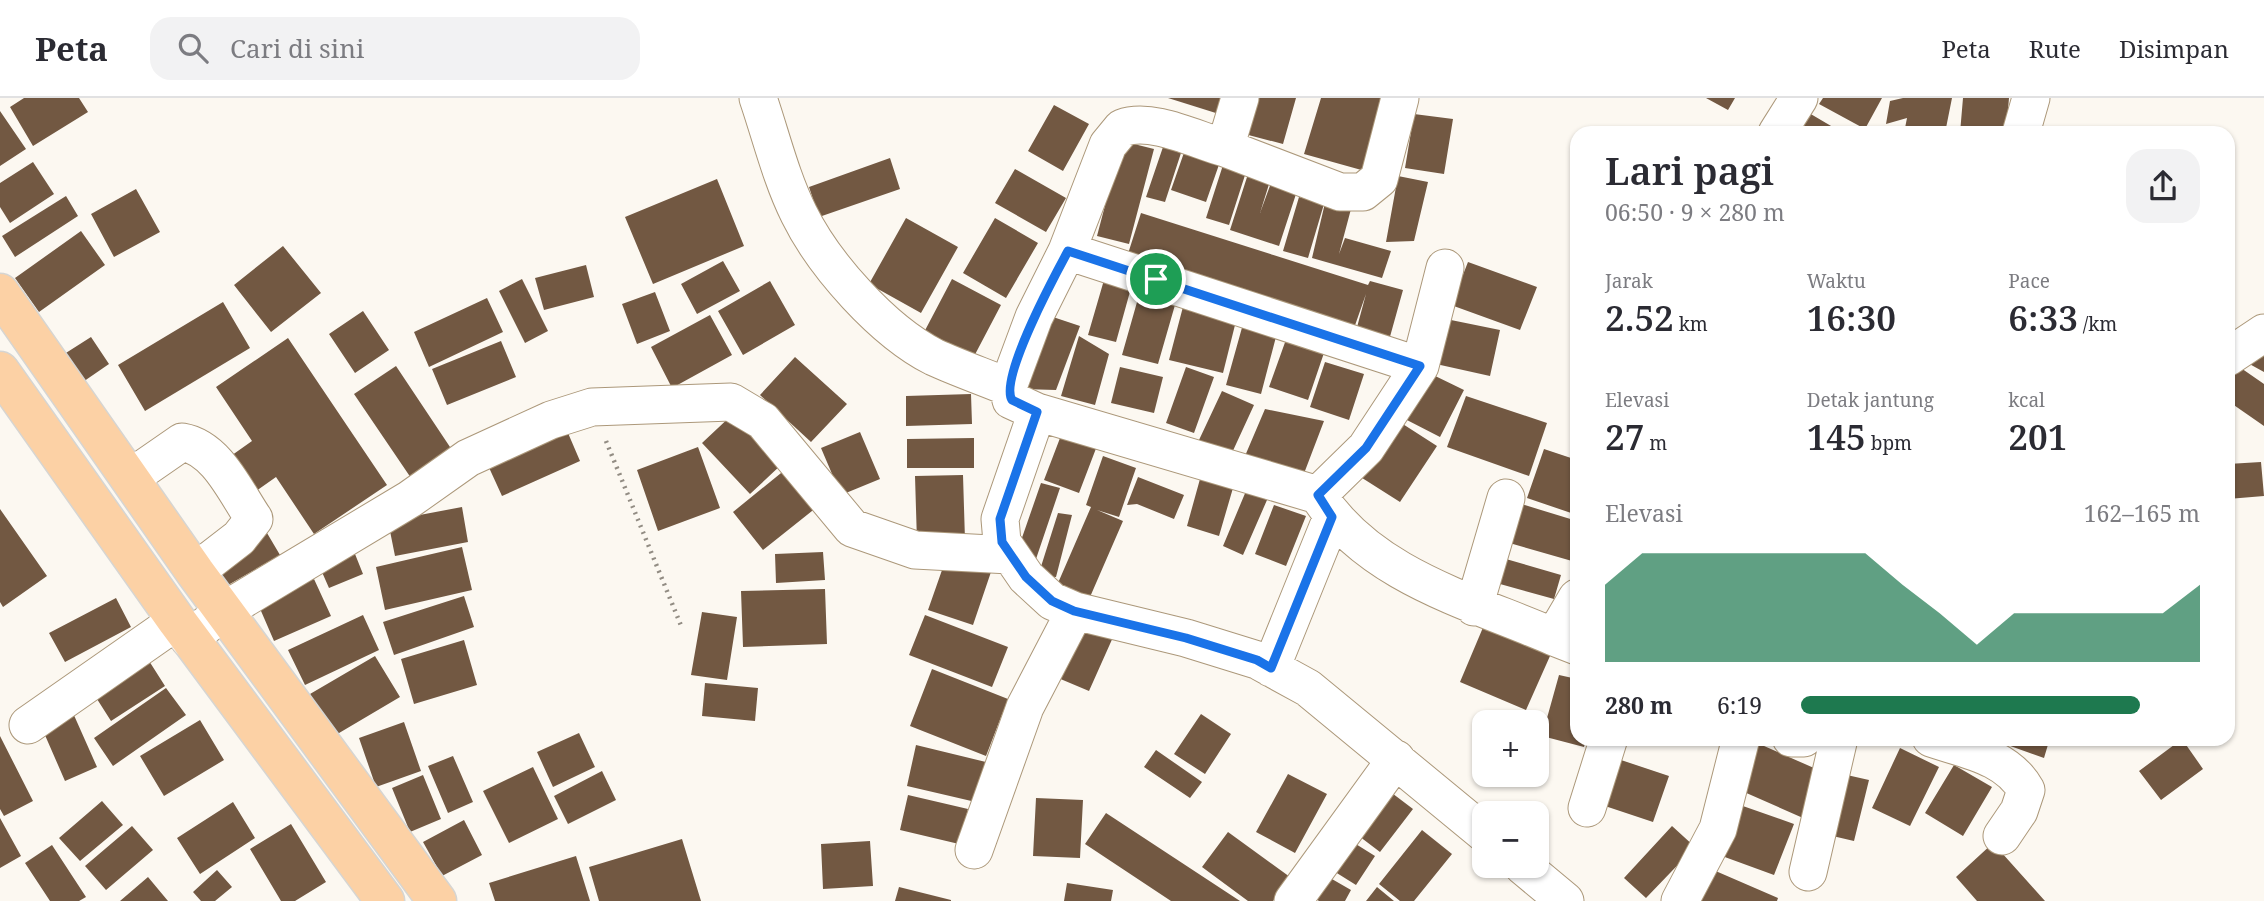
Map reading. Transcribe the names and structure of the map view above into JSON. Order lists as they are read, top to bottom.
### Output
{
  "page": {
    "header": "Peta",
    "search": "Cari di sini",
    "nav": ["Peta", "Rute", "Disimpan"],
    "heading": ["Lari pagi", "06:50 · 9 × 280 m"],
    "stats": [
      ["Jarak", "2.52 km"],
      ["Waktu", "16:30"],
      ["Pace", "6:33 /km"],
      ["Elevasi", "27 m"],
      ["Detak jantung", "145 bpm"],
      ["kcal", "201"]
    ],
    "chart": ["Elevasi", "162–165 m"],
    "list": [
      {
        "name": "280 m",
        "note": "6:19"
      }
    ],
    "map_buttons": ["+", "−"]
  }
}
